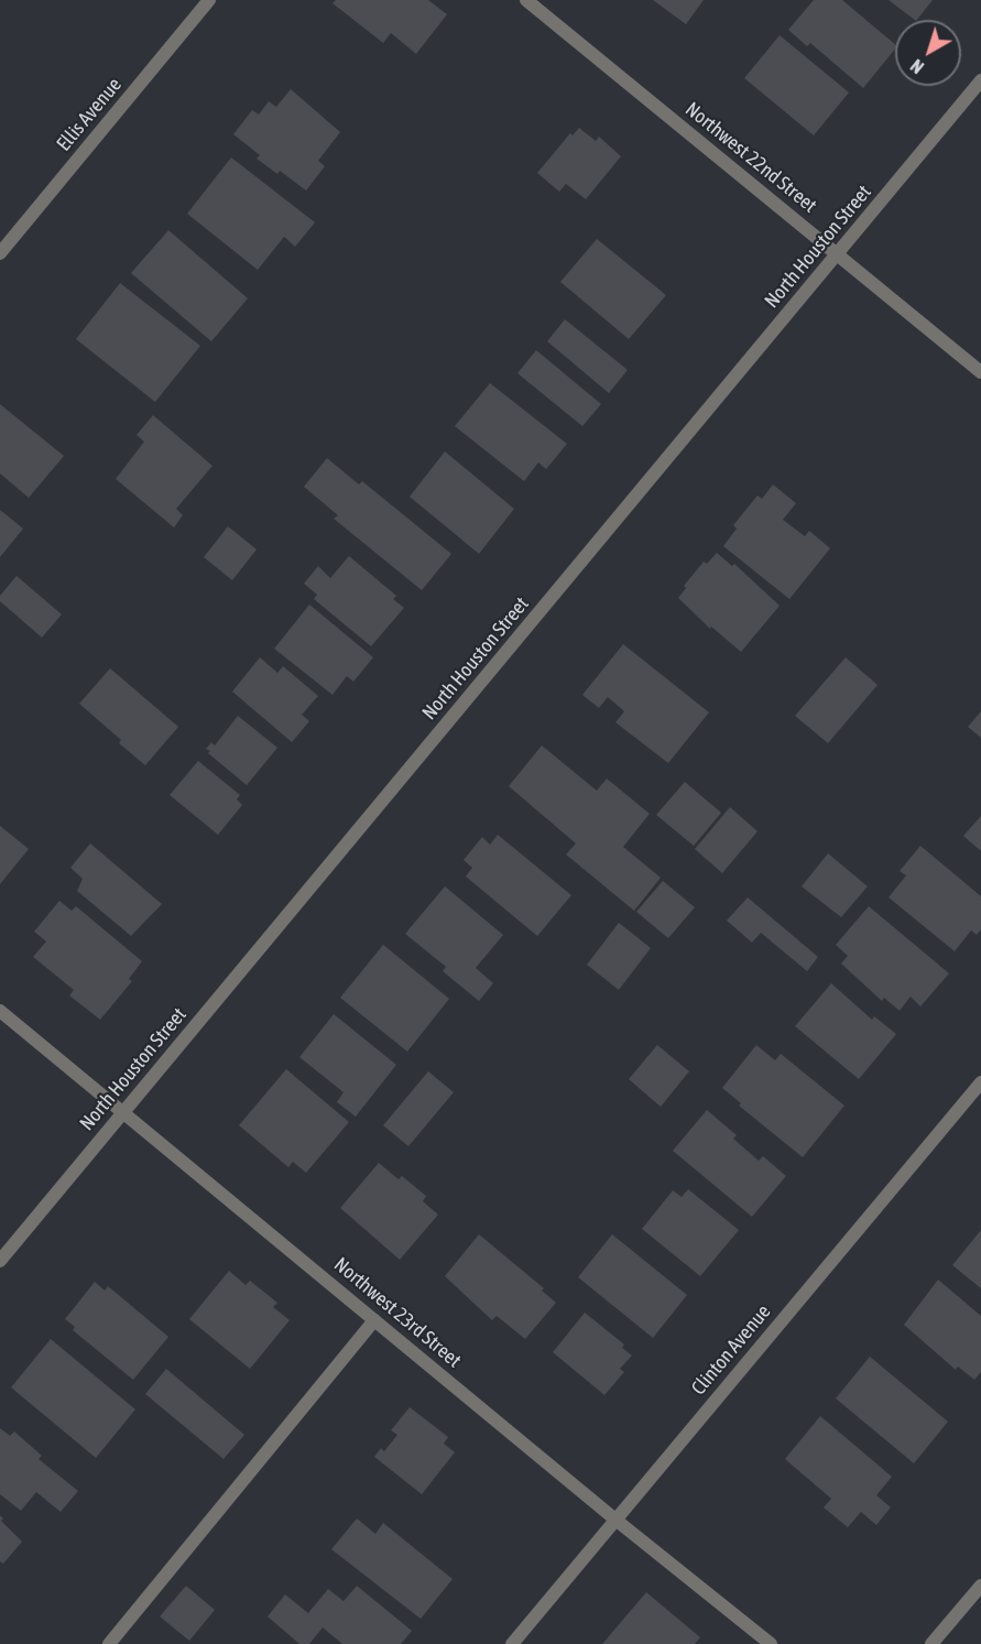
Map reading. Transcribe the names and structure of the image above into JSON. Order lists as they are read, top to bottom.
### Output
{
  "streets": {
    "street": [
      "Ellis Avenue",
      "Northwest 22nd Street",
      "North Houston Street",
      "Northwest 23rd Street",
      "Clinton Avenue"
    ]
  },
  "crossings": [
    ["Northwest 22nd Street", "North Houston Street"],
    ["North Houston Street", "Northwest 23rd Street"],
    ["Northwest 23rd Street", "Clinton Avenue"]
  ],
  "north": "bottom left"
}
